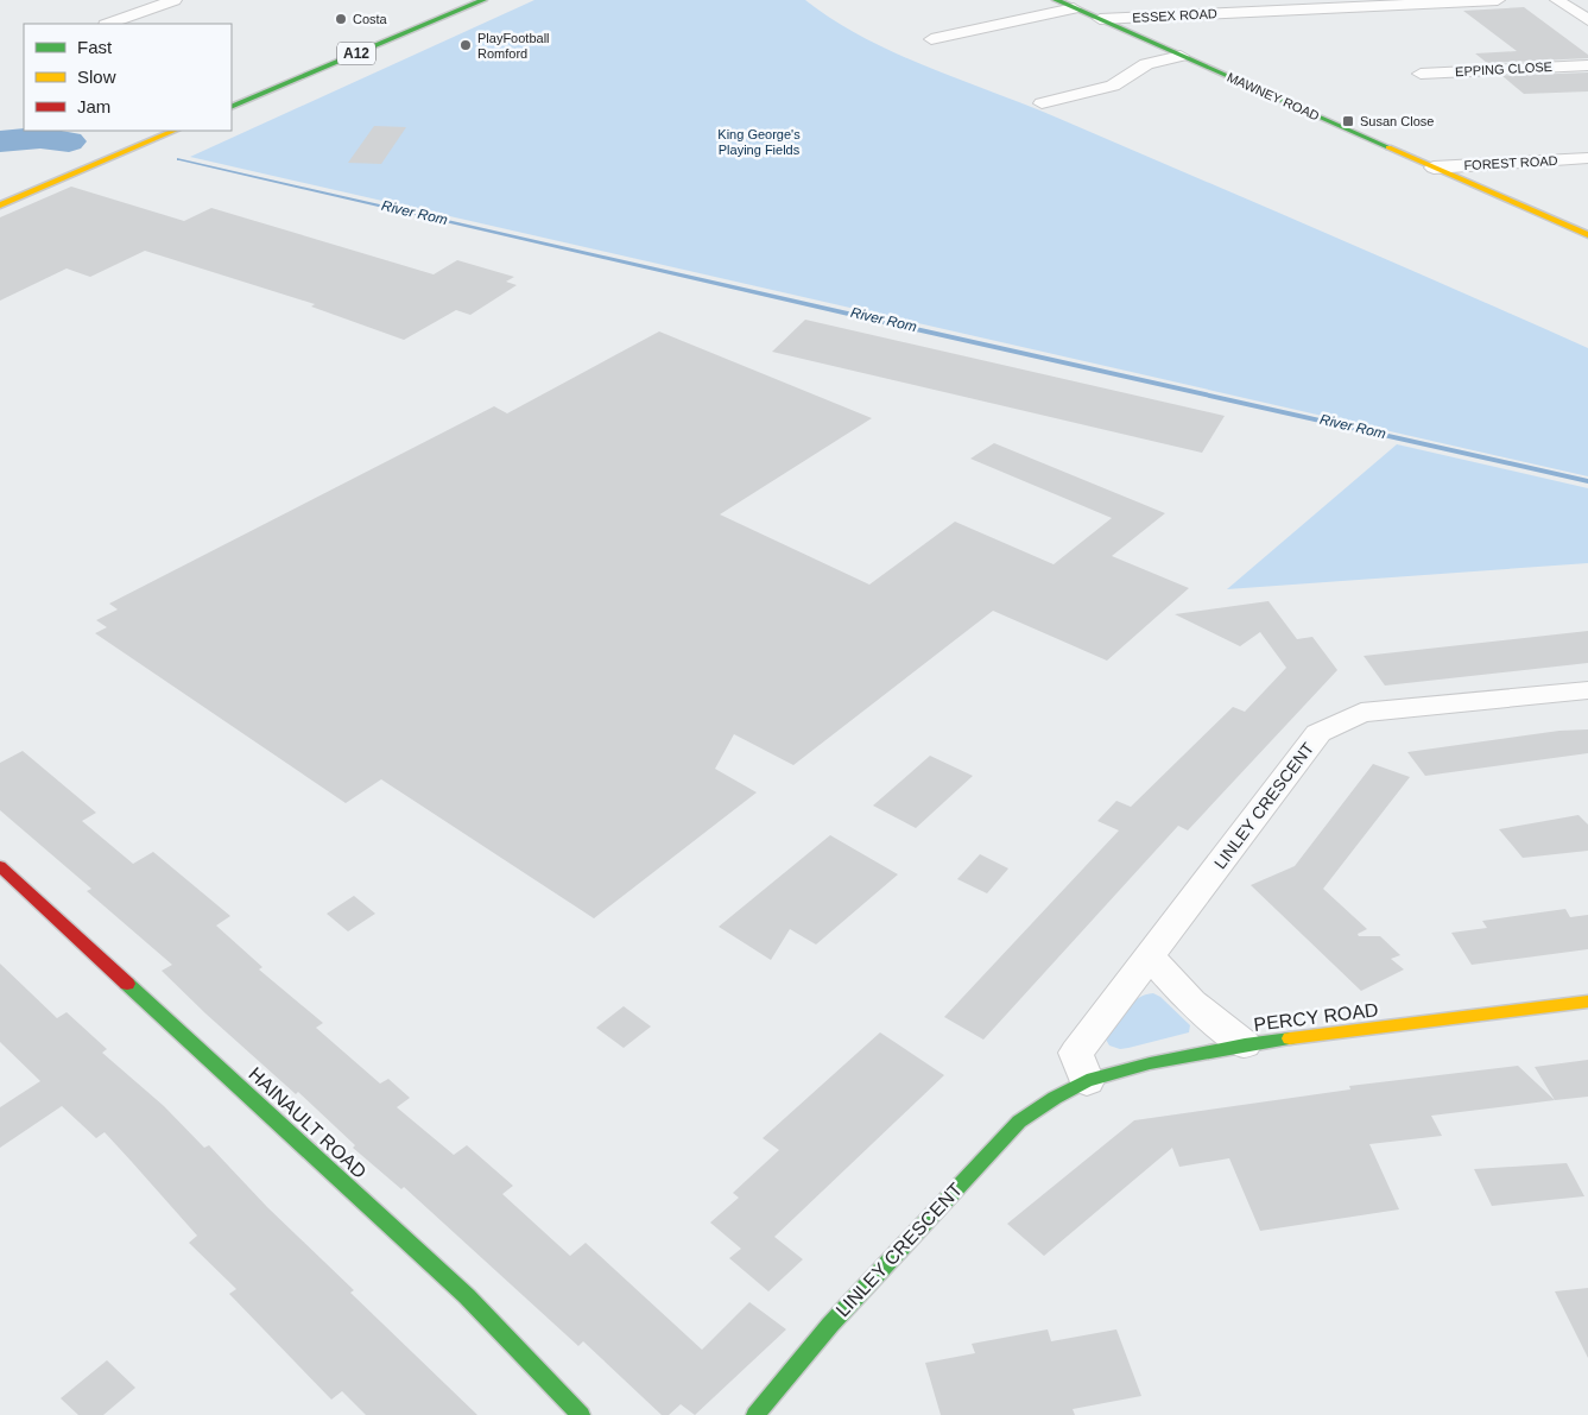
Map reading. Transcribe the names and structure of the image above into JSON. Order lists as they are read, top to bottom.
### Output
{
  "streets": {
    "main road": [
      "A12",
      "MAWNEY ROAD",
      "LINLEY CRESCENT",
      "PERCY ROAD",
      "HAINAULT ROAD"
    ],
    "street": ["ESSEX ROAD", "EPPING CLOSE", "FOREST ROAD"]
  },
  "crossings": [
    ["ESSEX ROAD", "MAWNEY ROAD"],
    ["MAWNEY ROAD", "FOREST ROAD"],
    ["LINLEY CRESCENT", "PERCY ROAD"]
  ],
  "water": ["River Rom"],
  "parks": ["King George's Playing Fields"],
  "places": {
    "other": ["Costa", "PlayFootball Romford"],
    "transit": ["Susan Close"]
  },
  "legend": ["Fast", "Slow", "Jam"]
}
